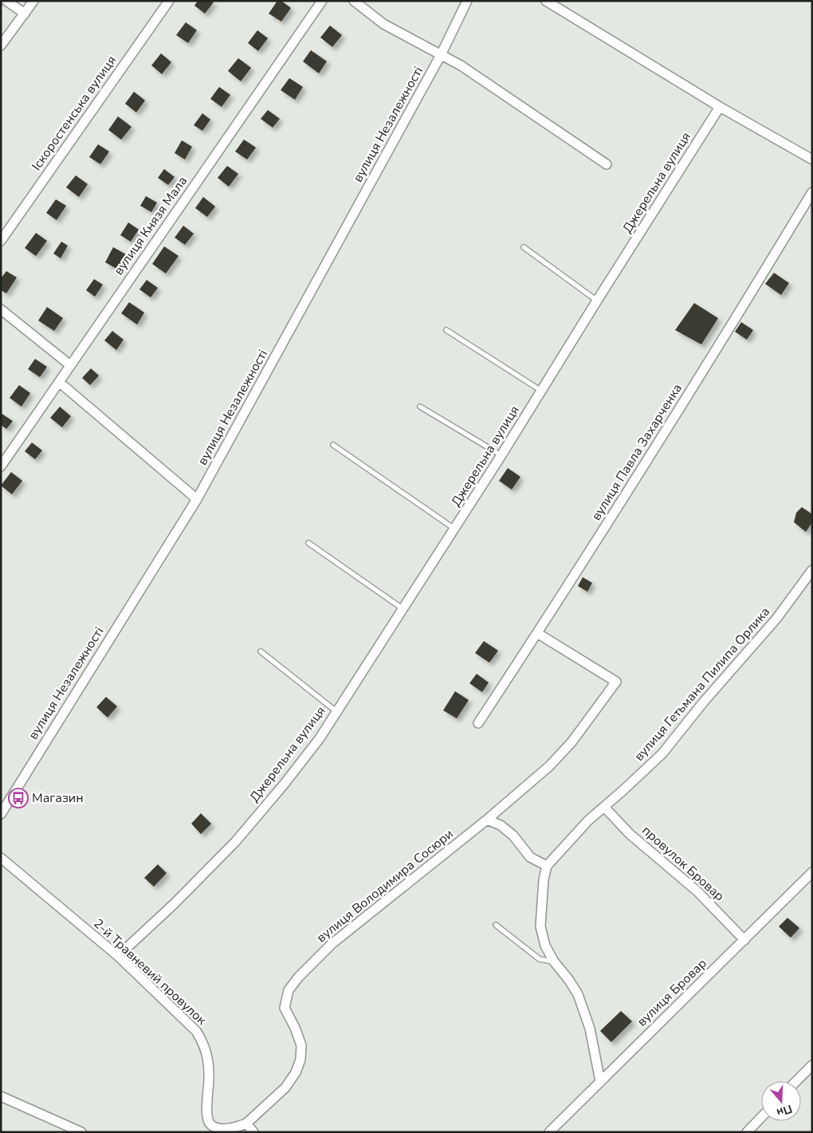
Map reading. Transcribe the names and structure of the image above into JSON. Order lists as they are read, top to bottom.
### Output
{
  "streets": {
    "street": [
      "Іскоростенська вулиця",
      "вулиця Незалежності",
      "Джерельна вулиця",
      "вулиця Князя Мала",
      "вулиця Павла Захарченка",
      "вулиця Гетьмана Пилипа Орлика",
      "провулок Бровар",
      "вулиця Володимира Сосюри",
      "2-й Травневий провулок",
      "вулиця Бровар"
    ]
  },
  "crossings": [
    ["Джерельна вулиця", "2-й Травневий провулок"],
    ["вулиця Павла Захарченка", "вулиця Володимира Сосюри"],
    ["вулиця Гетьмана Пилипа Орлика", "провулок Бровар"],
    ["провулок Бровар", "вулиця Бровар"],
    ["вулиця Володимира Сосюри", "2-й Травневий провулок"]
  ],
  "places": {
    "bus stop": ["Магазин"]
  },
  "north": "bottom"
}
